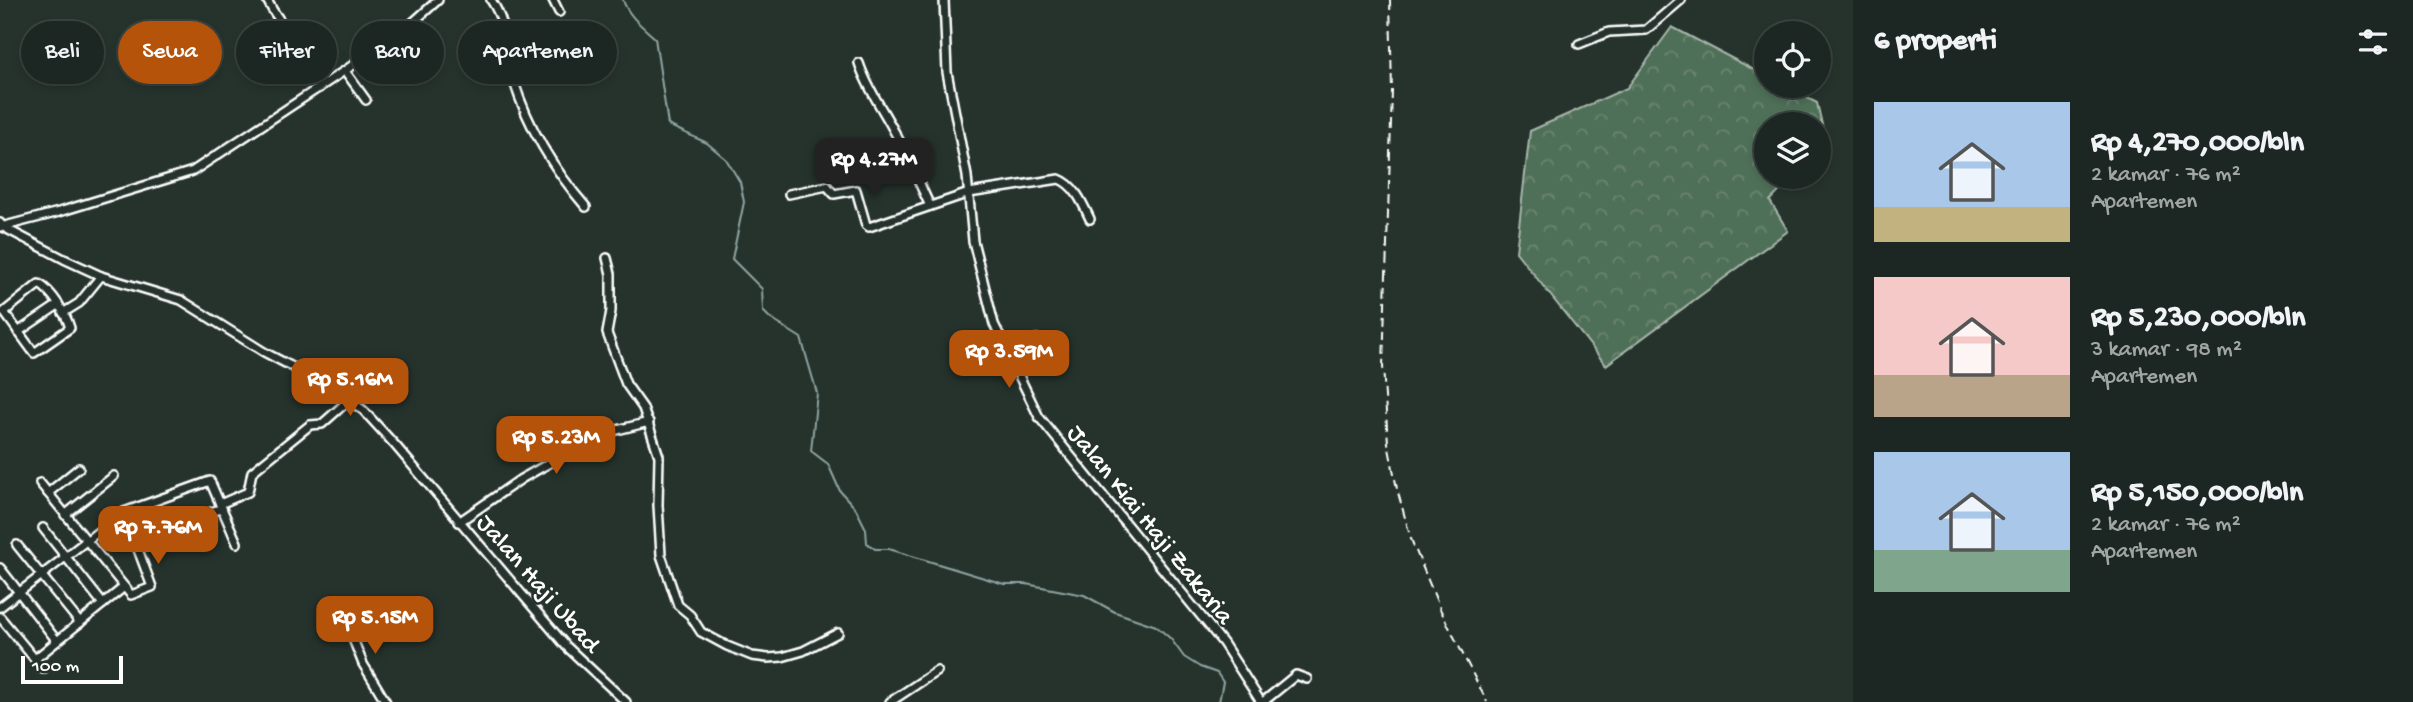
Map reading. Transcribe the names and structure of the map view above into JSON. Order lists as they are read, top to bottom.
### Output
{
  "streets": {
    "street": ["Jalan Kiai Haji Zakaria", "Jalan Haji Ubad"]
  },
  "scale_bar": "100 m",
  "page": {
    "heading": "6 properti",
    "chip": [
      "Beli",
      "Sewa",
      "Filter",
      "Baru",
      "Apartemen"
    ],
    "list": [
      {
        "name": "Rp 4,270,000/bln",
        "note": "2 kamar · 76 m² · Apartemen"
      },
      {
        "name": "Rp 5,230,000/bln",
        "note": "3 kamar · 98 m² · Apartemen"
      },
      {
        "name": "Rp 5,150,000/bln",
        "note": "2 kamar · 76 m² · Apartemen"
      }
    ],
    "price": [
      "Rp 4.27M",
      "Rp 3.59M",
      "Rp 5.16M",
      "Rp 5.23M",
      "Rp 7.76M",
      "Rp 5.15M"
    ],
    "scale": "100 m"
  }
}
